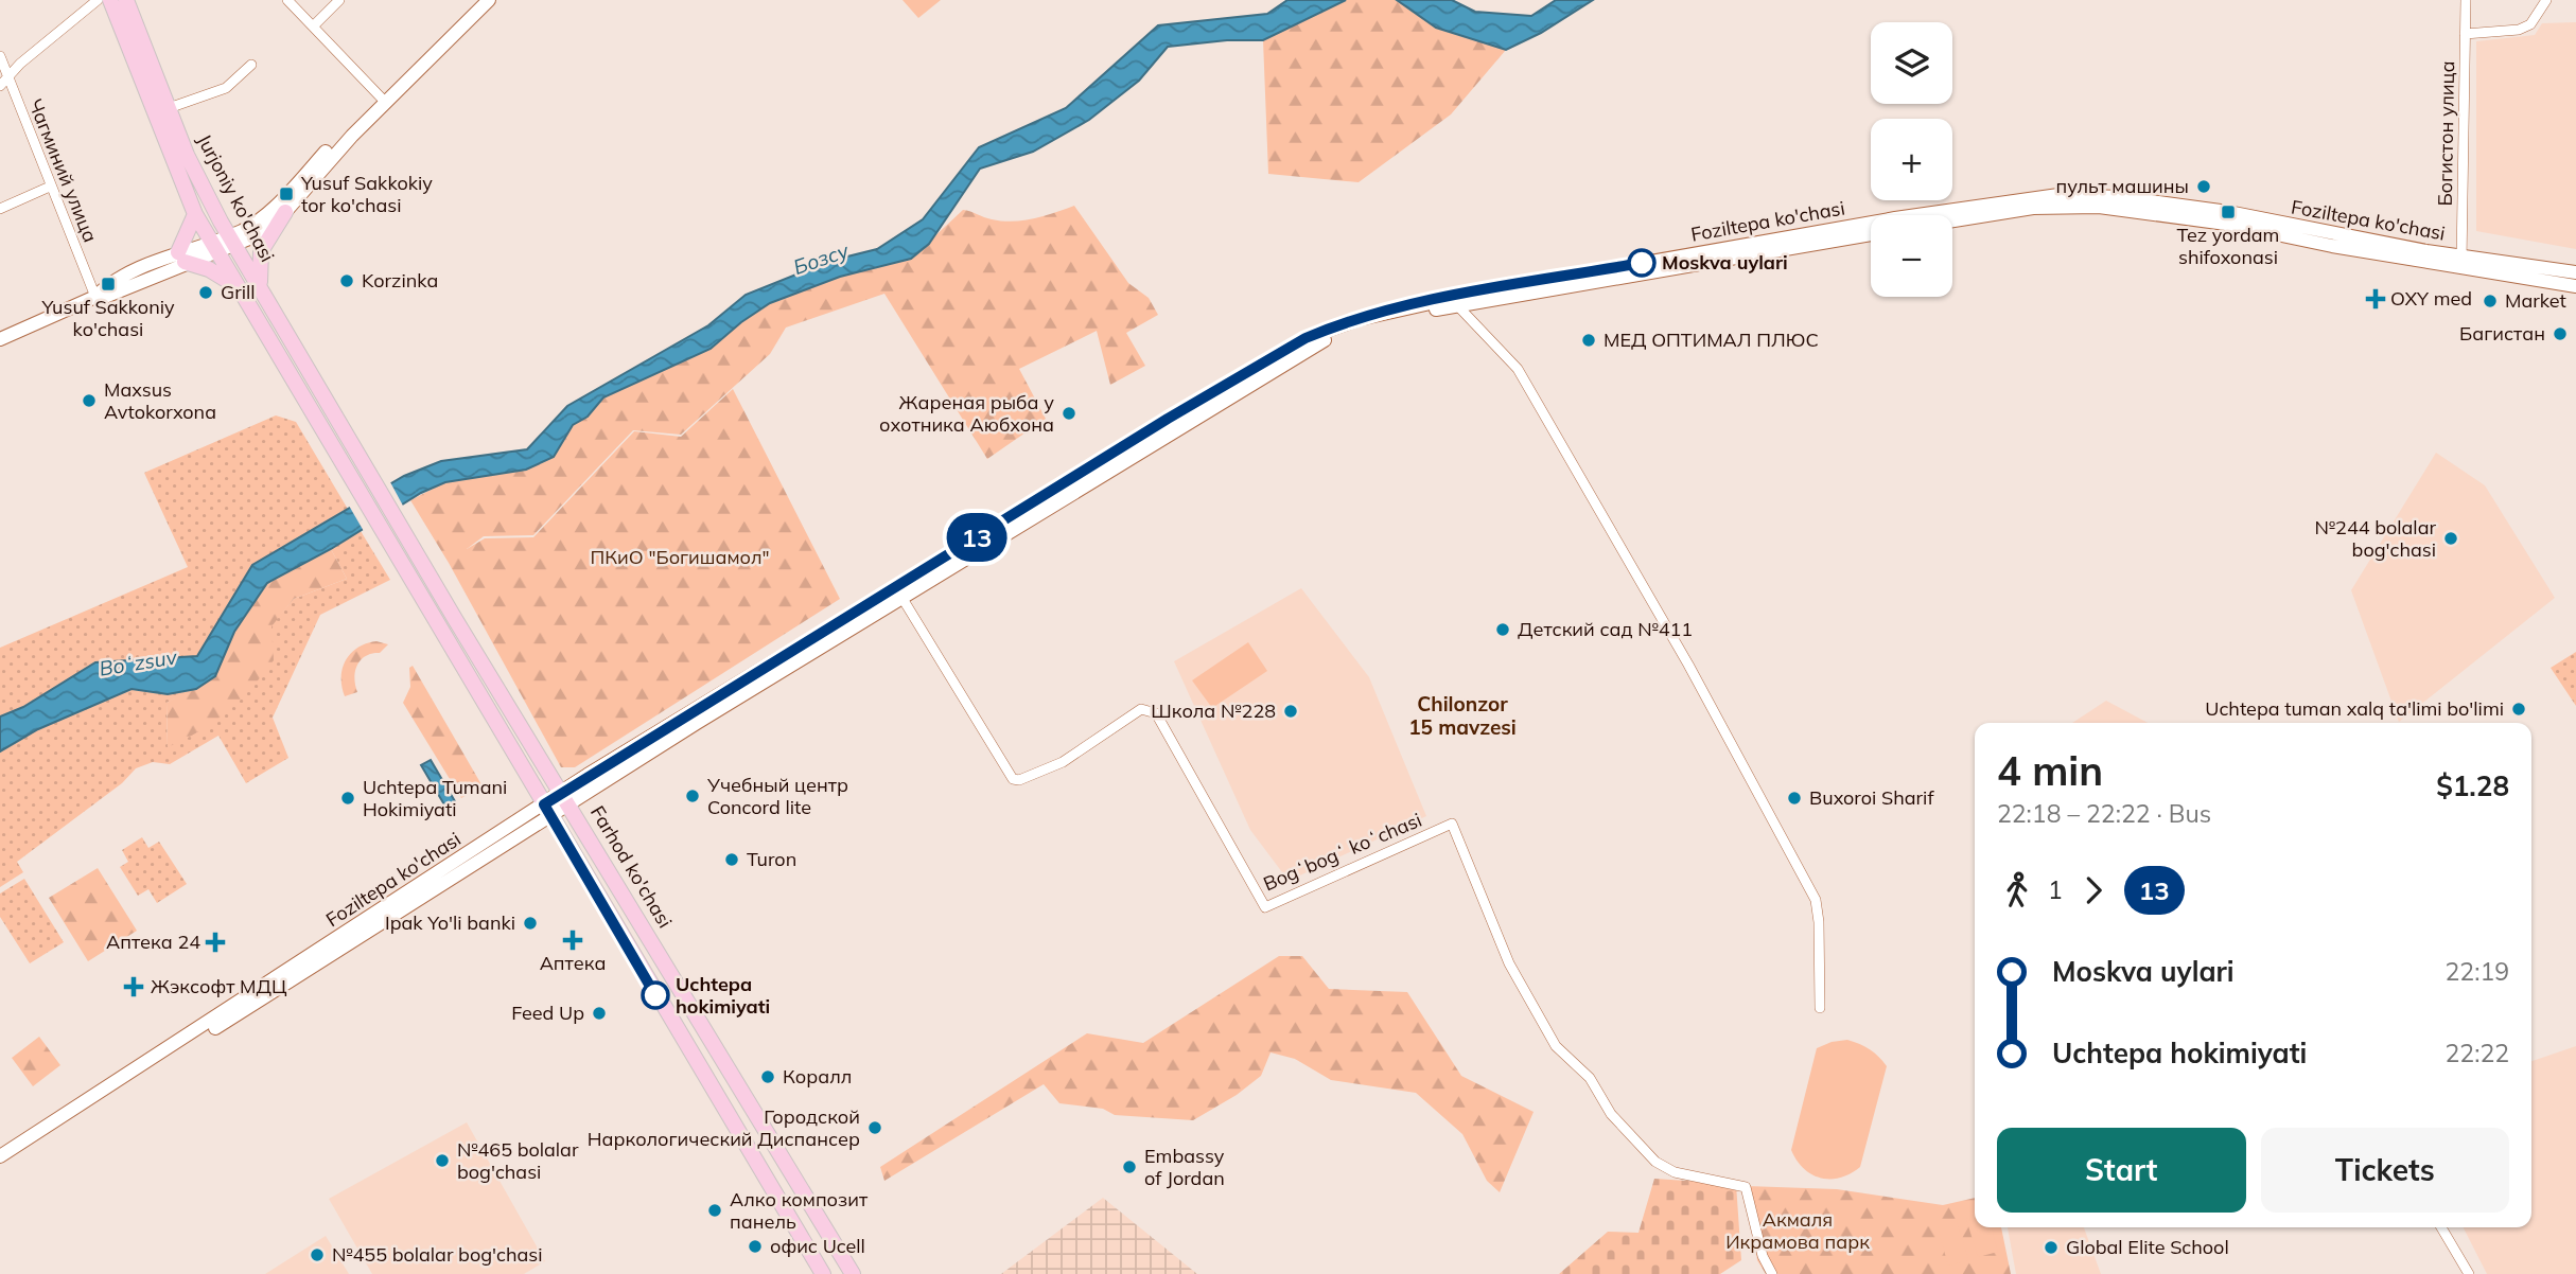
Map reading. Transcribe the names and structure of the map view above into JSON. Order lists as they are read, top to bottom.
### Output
{
  "streets": {
    "main road": ["Jurjoniy ko'chasi", "Foziltepa ko'chasi", "Farhod ko'chasi"],
    "street": ["Богистон улица", "Чагминий улица", "Bogʻbogʻ koʻchasi"]
  },
  "crossings": [
    ["Богистон улица", "Foziltepa ko'chasi"],
    ["Jurjoniy ko'chasi", "Foziltepa ko'chasi"],
    ["Jurjoniy ko'chasi", "Farhod ko'chasi"],
    ["Foziltepa ko'chasi", "Bogʻbogʻ koʻchasi"],
    ["Foziltepa ko'chasi", "Farhod ko'chasi"]
  ],
  "districts": ["Chilonzor 15 mavzesi"],
  "water": ["Бозсу", "Boʻzsuv"],
  "parks": ["ПКиО \"Богишамол\"", "Акмаля Икрамова парк"],
  "places": {
    "other": [
      "пульт машины",
      "Moskva uylari",
      "Korzinka",
      "Grill",
      "Market",
      "Багистан",
      "МЕД ОПТИМАЛ ПЛЮС",
      "Maxsus Avtokorxona",
      "Жареная рыба у охотника Аюбхона",
      "№244 bolalar bog'chasi",
      "Детский сад №411",
      "Uchtepa tuman xalq ta'limi bo'limi",
      "Школа №228",
      "Учебный центр Concord lite",
      "Uchtepa Tumani Hokimiyati",
      "Buxoroi Sharif",
      "Turon",
      "Ipak Yo'li banki",
      "Uchtepa hokimiyati",
      "Feed Up",
      "Коралл",
      "Городской Наркологический Диспансер",
      "№465 bolalar bog'chasi",
      "Embassy of Jordan",
      "Алко композит панель",
      "офис Ucell",
      "Global Elite School",
      "№455 bolalar bog'chasi"
    ],
    "transit": ["Yusuf Sakkokiy tor ko'chasi", "Tez yordam shifoxonasi", "Yusuf Sakkoniy ko'chasi"],
    "health": [
      "OXY med",
      "Аптека",
      "Аптека 24",
      "Жэксофт МДЦ"
    ]
  },
  "lines": ["bus line 13"],
  "page": {
    "on_map": "13",
    "map_buttons": ["+", "−"],
    "heading": ["4 min", "22:18 – 22:22 · Bus", "$1.28"],
    "legs": ["1", "13"],
    "list": [
      {
        "name": "Moskva uylari",
        "value": "22:19"
      },
      {
        "name": "Uchtepa hokimiyati",
        "value": "22:22"
      }
    ],
    "buttons": ["Start", "Tickets"]
  }
}
